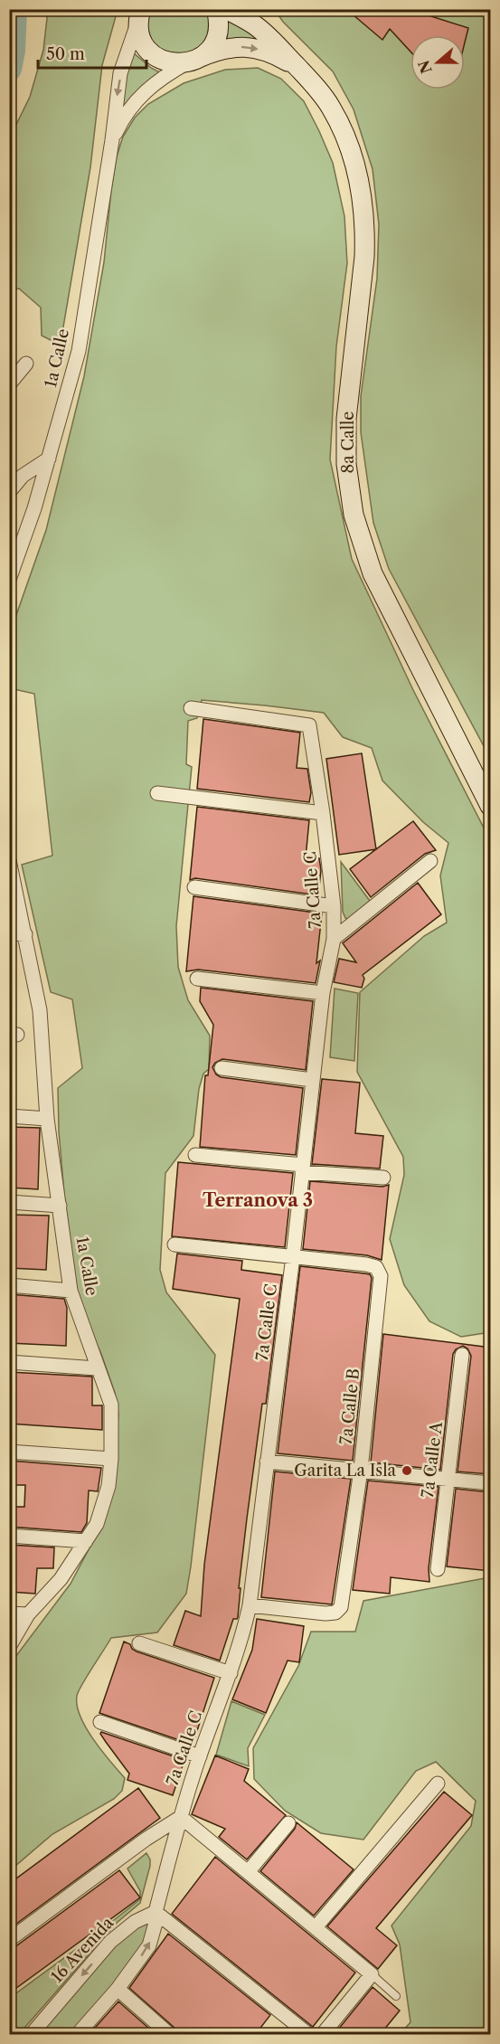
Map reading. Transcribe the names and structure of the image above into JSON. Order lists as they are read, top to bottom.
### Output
{
  "streets": {
    "main road": ["8a Calle"],
    "street": [
      "1a Calle",
      "7a Calle C",
      "7a Calle B",
      "7a Calle A",
      "16 Avenida"
    ]
  },
  "crossings": [
    ["1a Calle", "8a Calle"],
    ["7a Calle C", "7a Calle B"],
    ["7a Calle C", "16 Avenida"]
  ],
  "districts": ["Terranova 3"],
  "places": ["Garita La Isla"],
  "scale_bar": "50 m",
  "north": "left"
}
